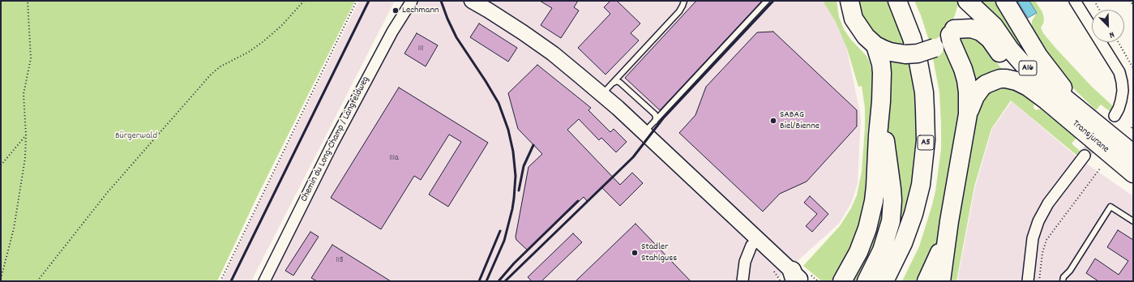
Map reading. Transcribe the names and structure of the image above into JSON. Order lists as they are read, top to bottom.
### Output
{
  "streets": {
    "highway": ["A16", "Transjurane", "A5"],
    "street": ["Chemin du Long-Champ / Längfeldweg"]
  },
  "crossings": [
    ["A16", "Transjurane"]
  ],
  "parks": ["Bürgerwald"],
  "places": ["Lechmann", "SABAG Biel/Bienne", "Stadler Stahlguss"],
  "house_numbers": ["111", "111a", "115"],
  "north": "bottom right"
}
